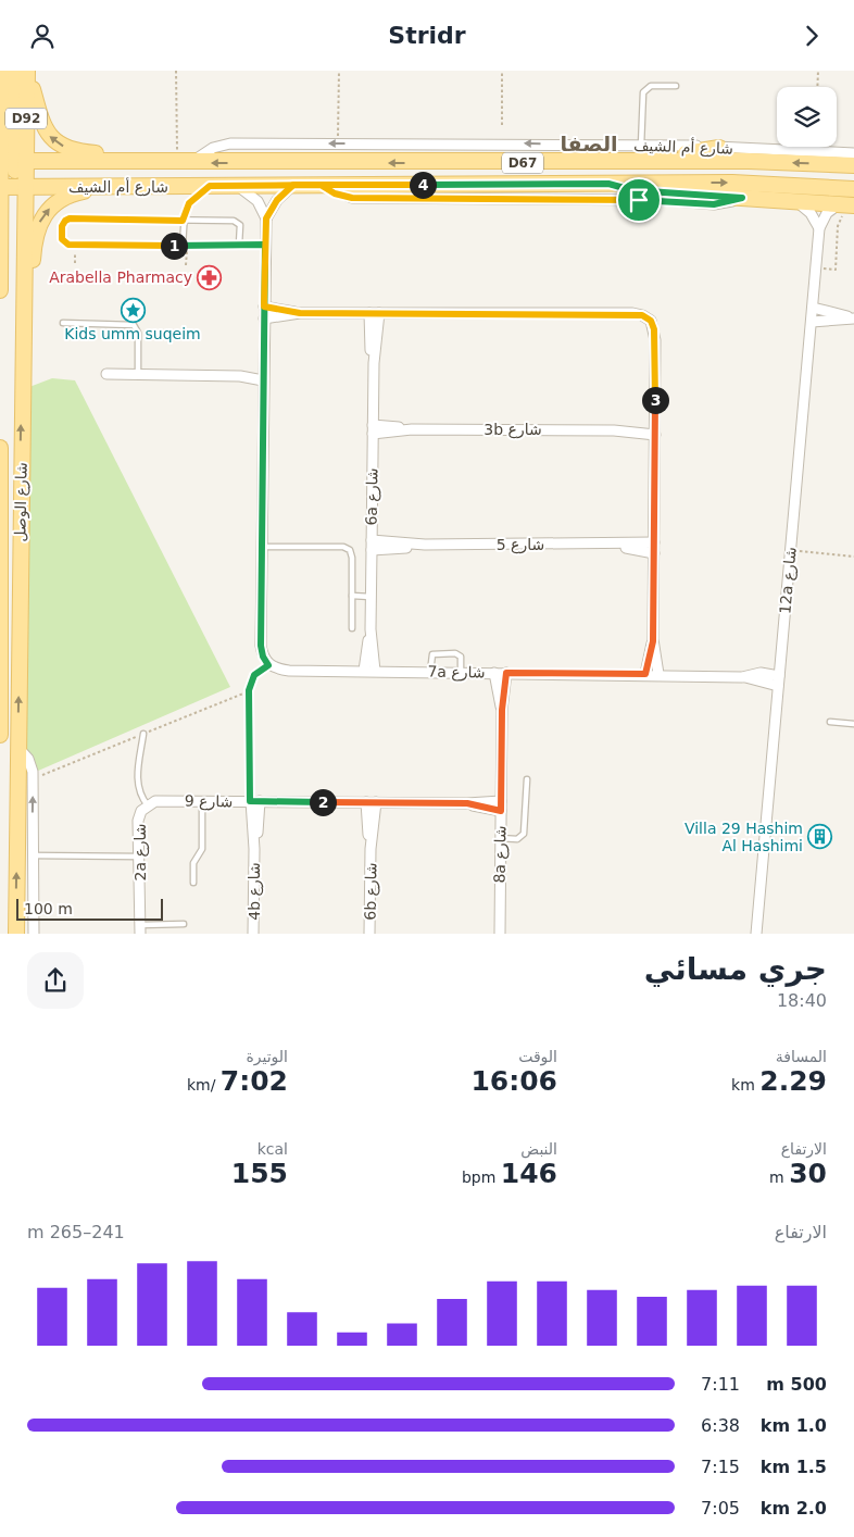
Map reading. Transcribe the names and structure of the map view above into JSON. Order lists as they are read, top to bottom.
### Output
{
  "streets": {
    "main road": [
      "D92",
      "شارع أم الشيف",
      "D67",
      "شارع الوصل"
    ],
    "street": [
      "3b شارع",
      "6a شارع",
      "شارع 5",
      "12a شارع",
      "7a شارع",
      "شارع 9",
      "2a شارع",
      "8a شارع",
      "4b شارع",
      "6b شارع"
    ]
  },
  "crossings": [
    ["شارع أم الشيف", "شارع الوصل"],
    ["3b شارع", "6a شارع"],
    ["6a شارع", "شارع 5"],
    ["6a شارع", "7a شارع"],
    ["12a شارع", "7a شارع"],
    ["7a شارع", "8a شارع"],
    ["شارع 9", "2a شارع"],
    ["شارع 9", "8a شارع"],
    ["شارع 9", "4b شارع"],
    ["شارع 9", "6b شارع"]
  ],
  "districts": ["الصفا"],
  "places": {
    "pharmacy": ["Arabella Pharmacy"],
    "place": ["Kids umm suqeim"],
    "building": ["Villa 29 Hashim Al Hashimi"]
  },
  "scale_bar": "100 m",
  "page": {
    "header": "Stridr",
    "pins": [
      "4",
      "1",
      "3",
      "2"
    ],
    "scale": "100 m",
    "heading": ["جري مسائي", "18:40"],
    "stats": [
      ["المسافة", "2.29 km"],
      ["الوقت", "16:06"],
      ["الوتيرة", "7:02 /km"],
      ["الارتفاع", "30 m"],
      ["النبض", "146 bpm"],
      ["kcal", "155"]
    ],
    "chart": ["الارتفاع", "241–265 m"],
    "list": [
      {
        "name": "500 m",
        "note": "7:11"
      },
      {
        "name": "1.0 km",
        "note": "6:38"
      },
      {
        "name": "1.5 km",
        "note": "7:15"
      },
      {
        "name": "2.0 km",
        "note": "7:05"
      }
    ]
  }
}
